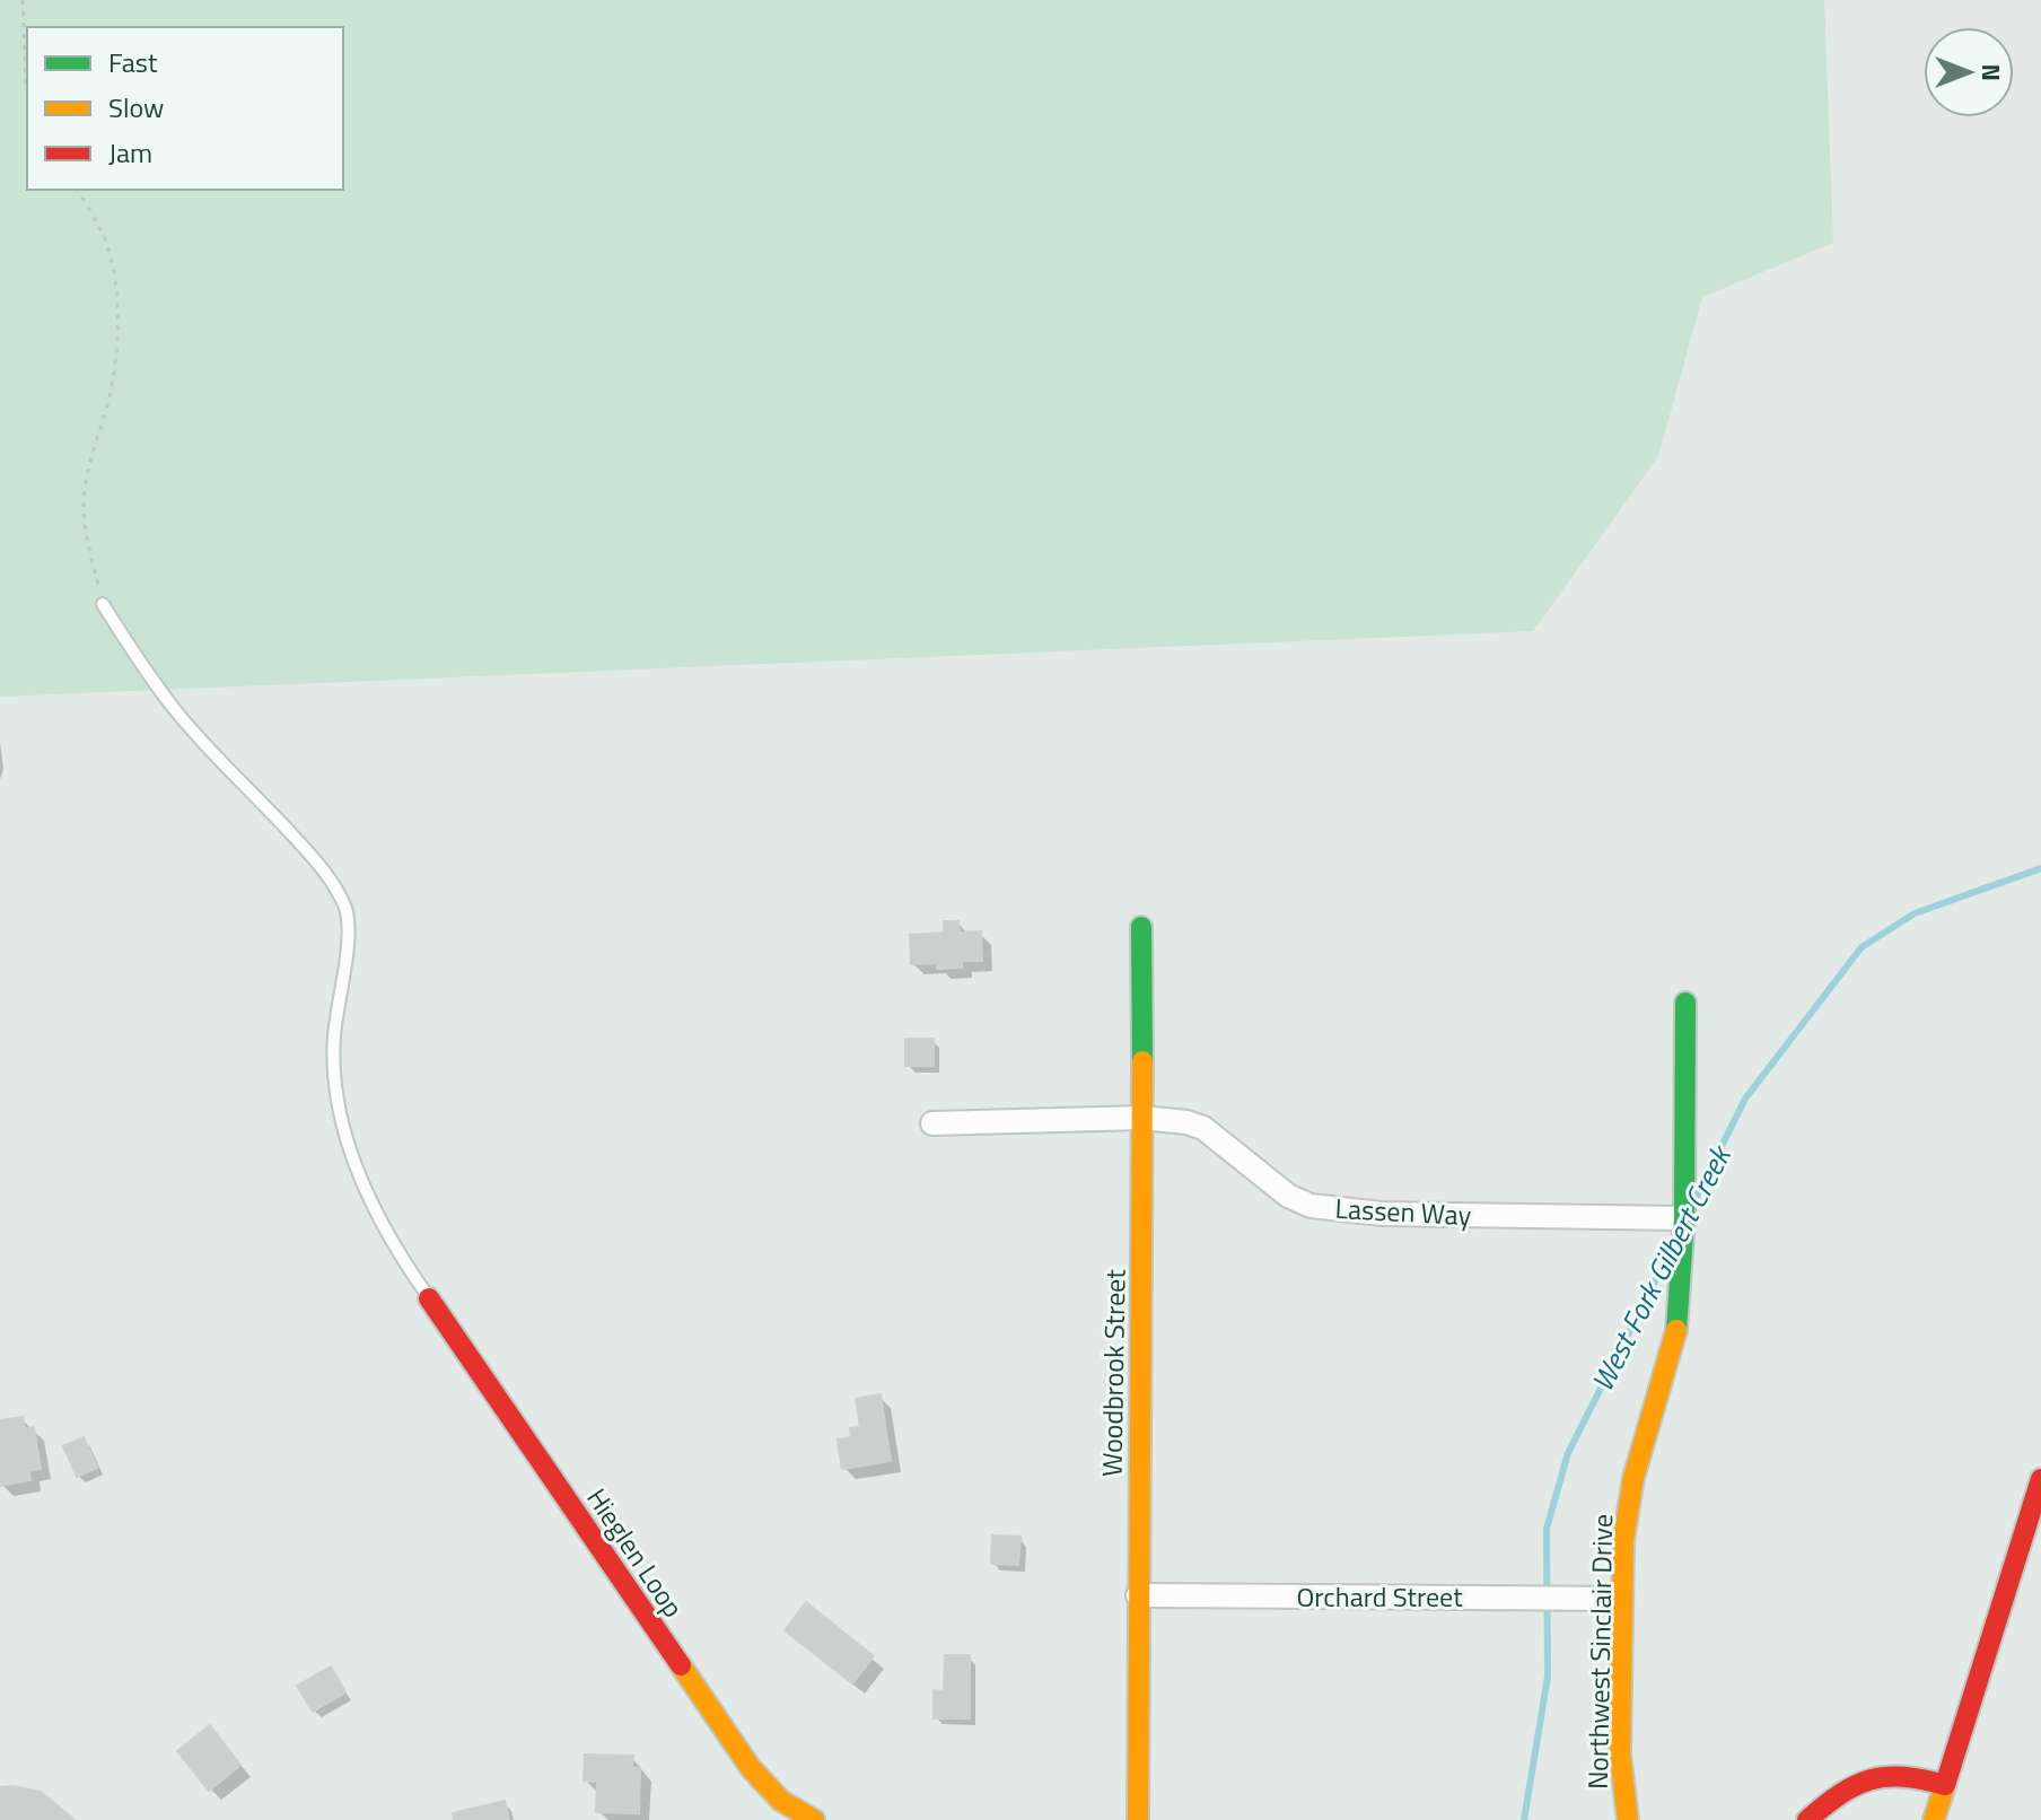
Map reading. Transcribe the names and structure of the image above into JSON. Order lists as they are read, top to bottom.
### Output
{
  "streets": {
    "street": [
      "Lassen Way",
      "Woodbrook Street",
      "Hieglen Loop",
      "Orchard Street",
      "Northwest Sinclair Drive"
    ]
  },
  "crossings": [
    ["Lassen Way", "Woodbrook Street"],
    ["Lassen Way", "Northwest Sinclair Drive"],
    ["Woodbrook Street", "Orchard Street"],
    ["Orchard Street", "Northwest Sinclair Drive"]
  ],
  "water": ["West Fork Gilbert Creek"],
  "legend": ["Fast", "Slow", "Jam"],
  "north": "right"
}
